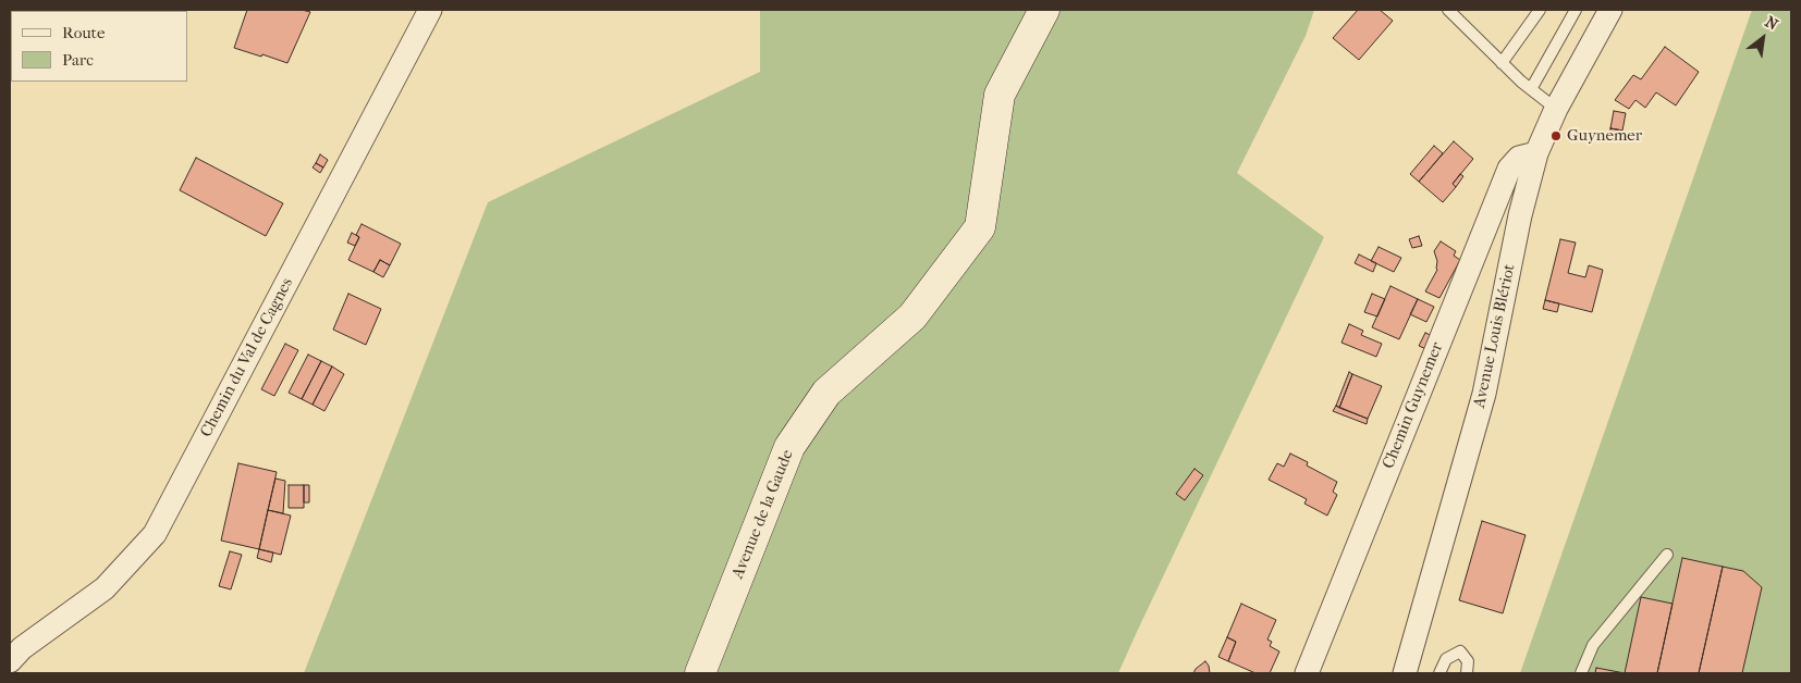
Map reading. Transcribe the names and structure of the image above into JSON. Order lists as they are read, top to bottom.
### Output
{
  "streets": {
    "street": [
      "Avenue Louis Blériot",
      "Chemin du Val de Cagnes",
      "Chemin Guynemer",
      "Avenue de la Gaude"
    ]
  },
  "crossings": [
    ["Avenue Louis Blériot", "Chemin Guynemer"]
  ],
  "places": ["Guynemer"],
  "legend": ["Route", "Parc"],
  "north": "top right"
}
